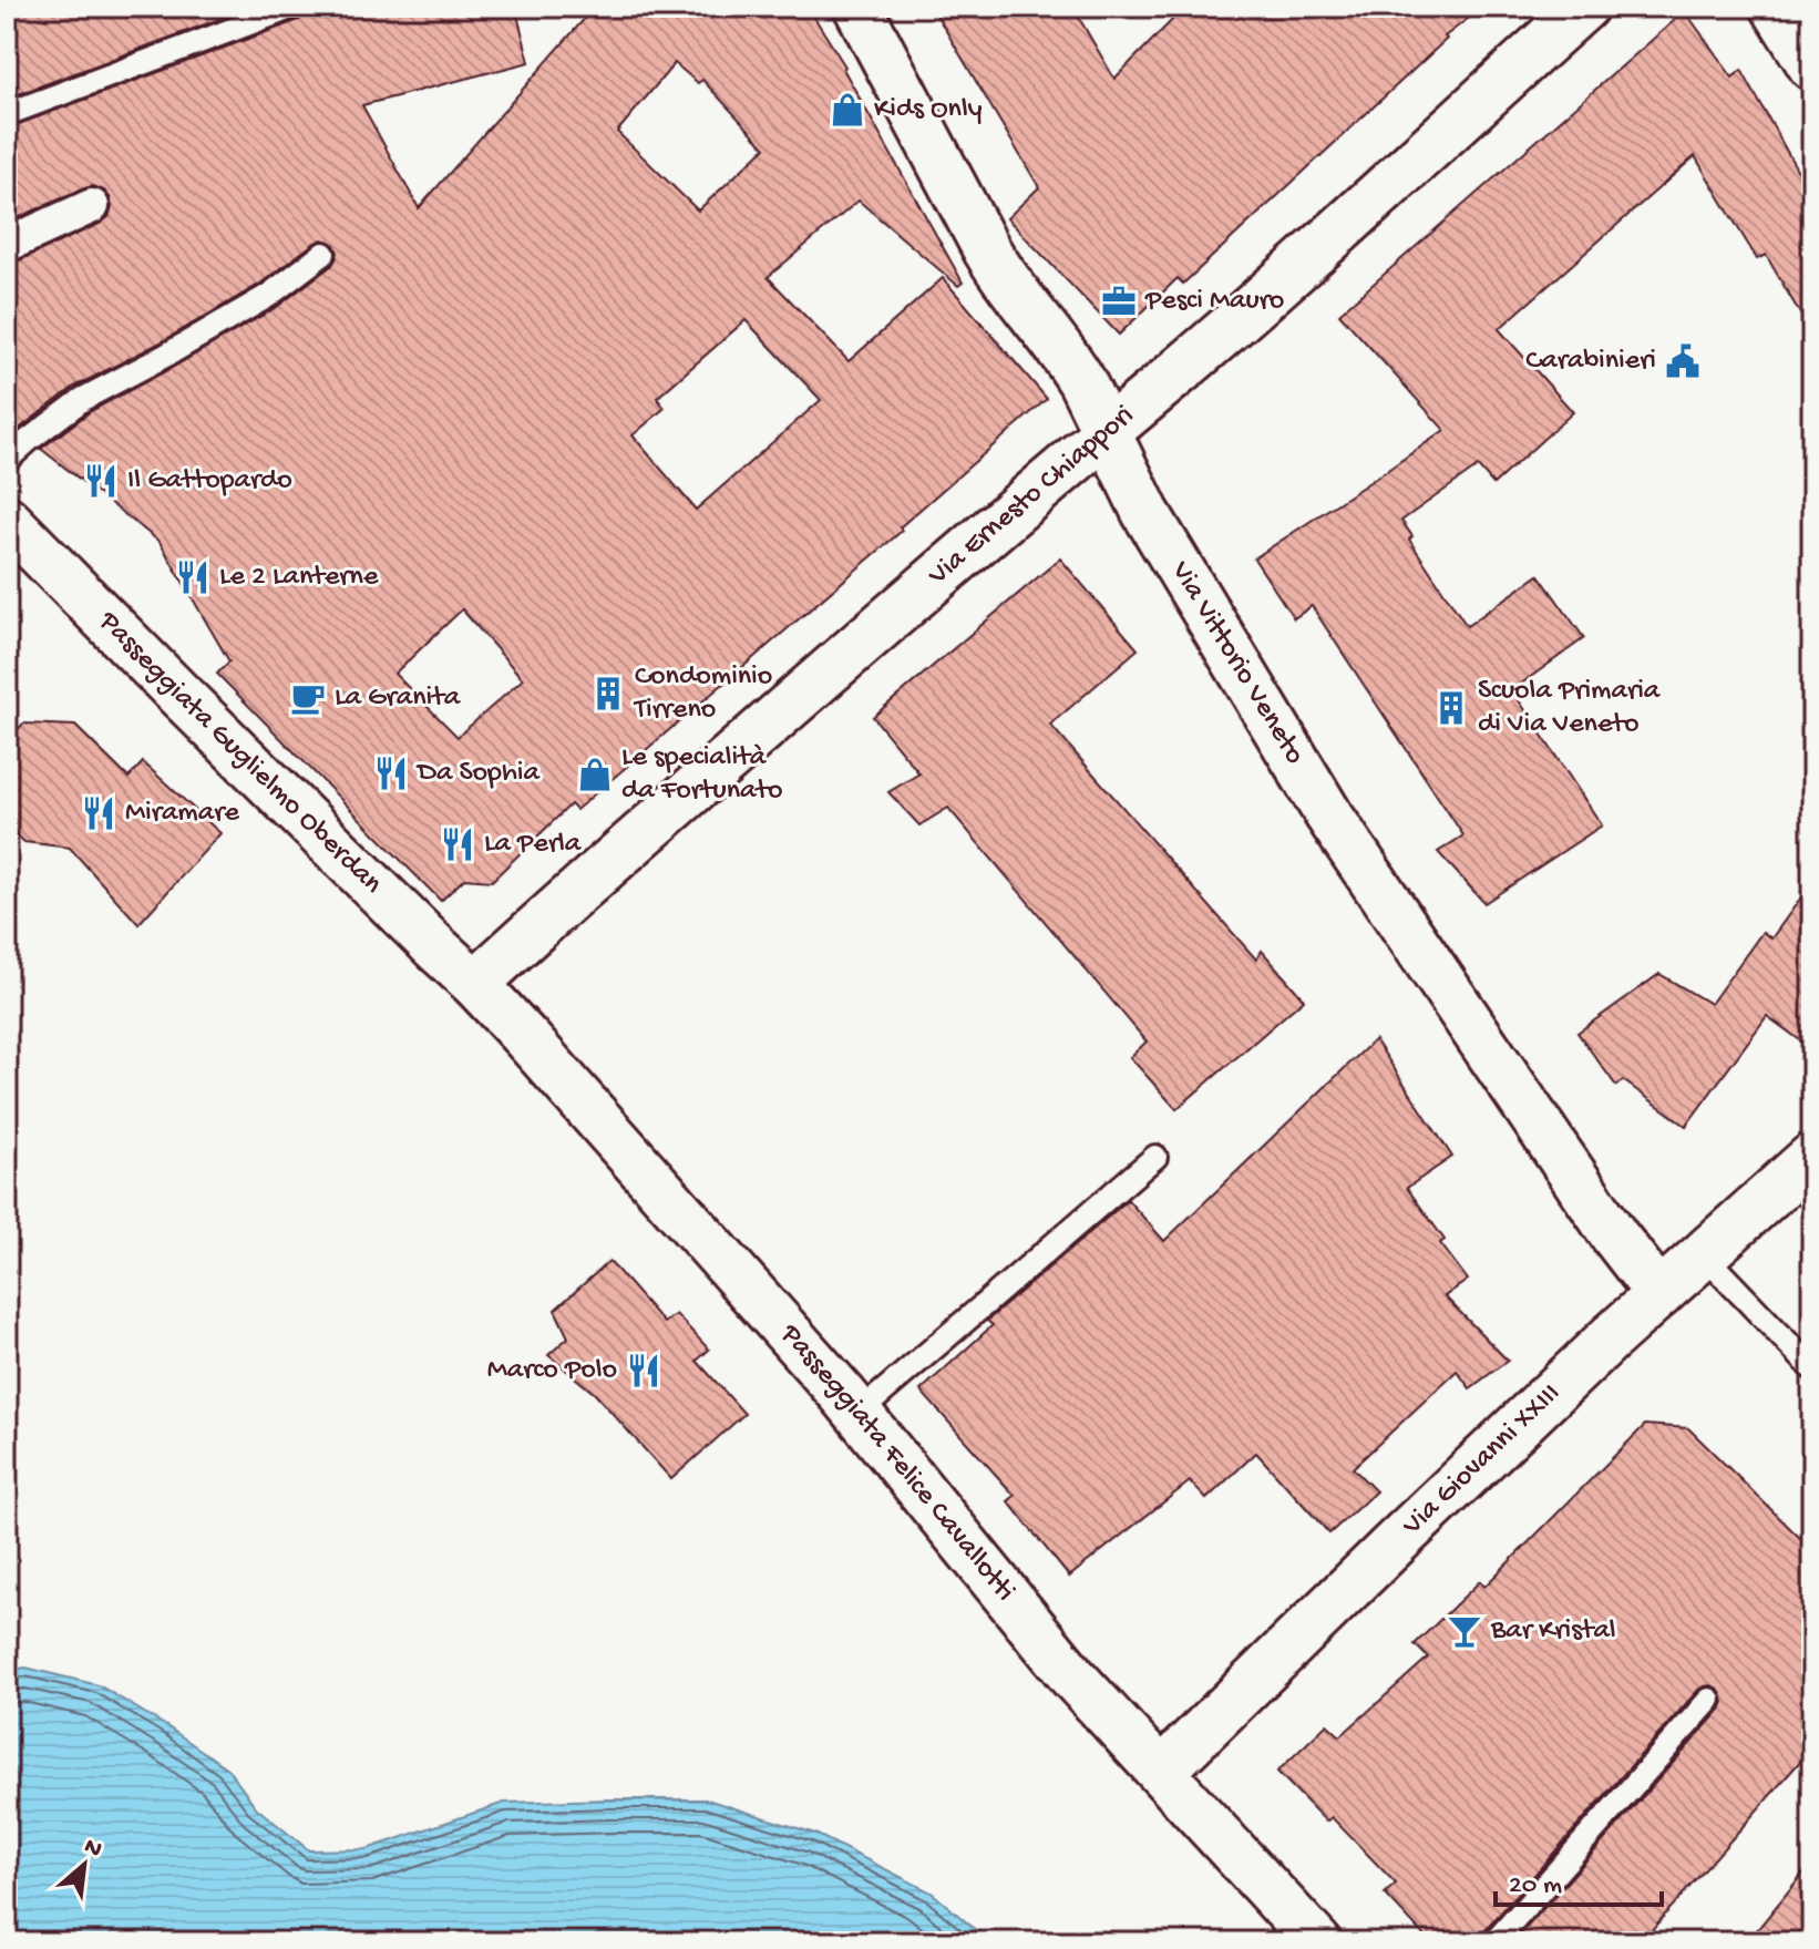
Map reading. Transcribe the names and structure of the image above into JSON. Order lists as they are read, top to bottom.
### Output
{
  "streets": {
    "street": [
      "Via Ernesto Chiappori",
      "Via Vittorio Veneto",
      "Passeggiata Guglielmo Oberdan",
      "Via Giovanni XXIII",
      "Passeggiata Felice Cavallotti"
    ]
  },
  "crossings": [
    ["Via Ernesto Chiappori", "Via Vittorio Veneto"],
    ["Via Ernesto Chiappori", "Passeggiata Guglielmo Oberdan"],
    ["Via Ernesto Chiappori", "Passeggiata Felice Cavallotti"],
    ["Via Vittorio Veneto", "Via Giovanni XXIII"],
    ["Passeggiata Guglielmo Oberdan", "Passeggiata Felice Cavallotti"],
    ["Via Giovanni XXIII", "Passeggiata Felice Cavallotti"]
  ],
  "places": {
    "shop": ["Kids Only", "Le specialità da Fortunato"],
    "office": ["Pesci Mauro"],
    "public building": ["Carabinieri"],
    "restaurant": [
      "Il Gattopardo",
      "Le 2 Lanterne",
      "Da Sophia",
      "Miramare",
      "La Perla",
      "Marco Polo"
    ],
    "building": ["Condominio Tirreno", "Scuola Primaria di Via Veneto"],
    "cafe": ["La Granita"],
    "bar": ["Bar Kristal"]
  },
  "scale_bar": "20 m",
  "north": "top right"
}
